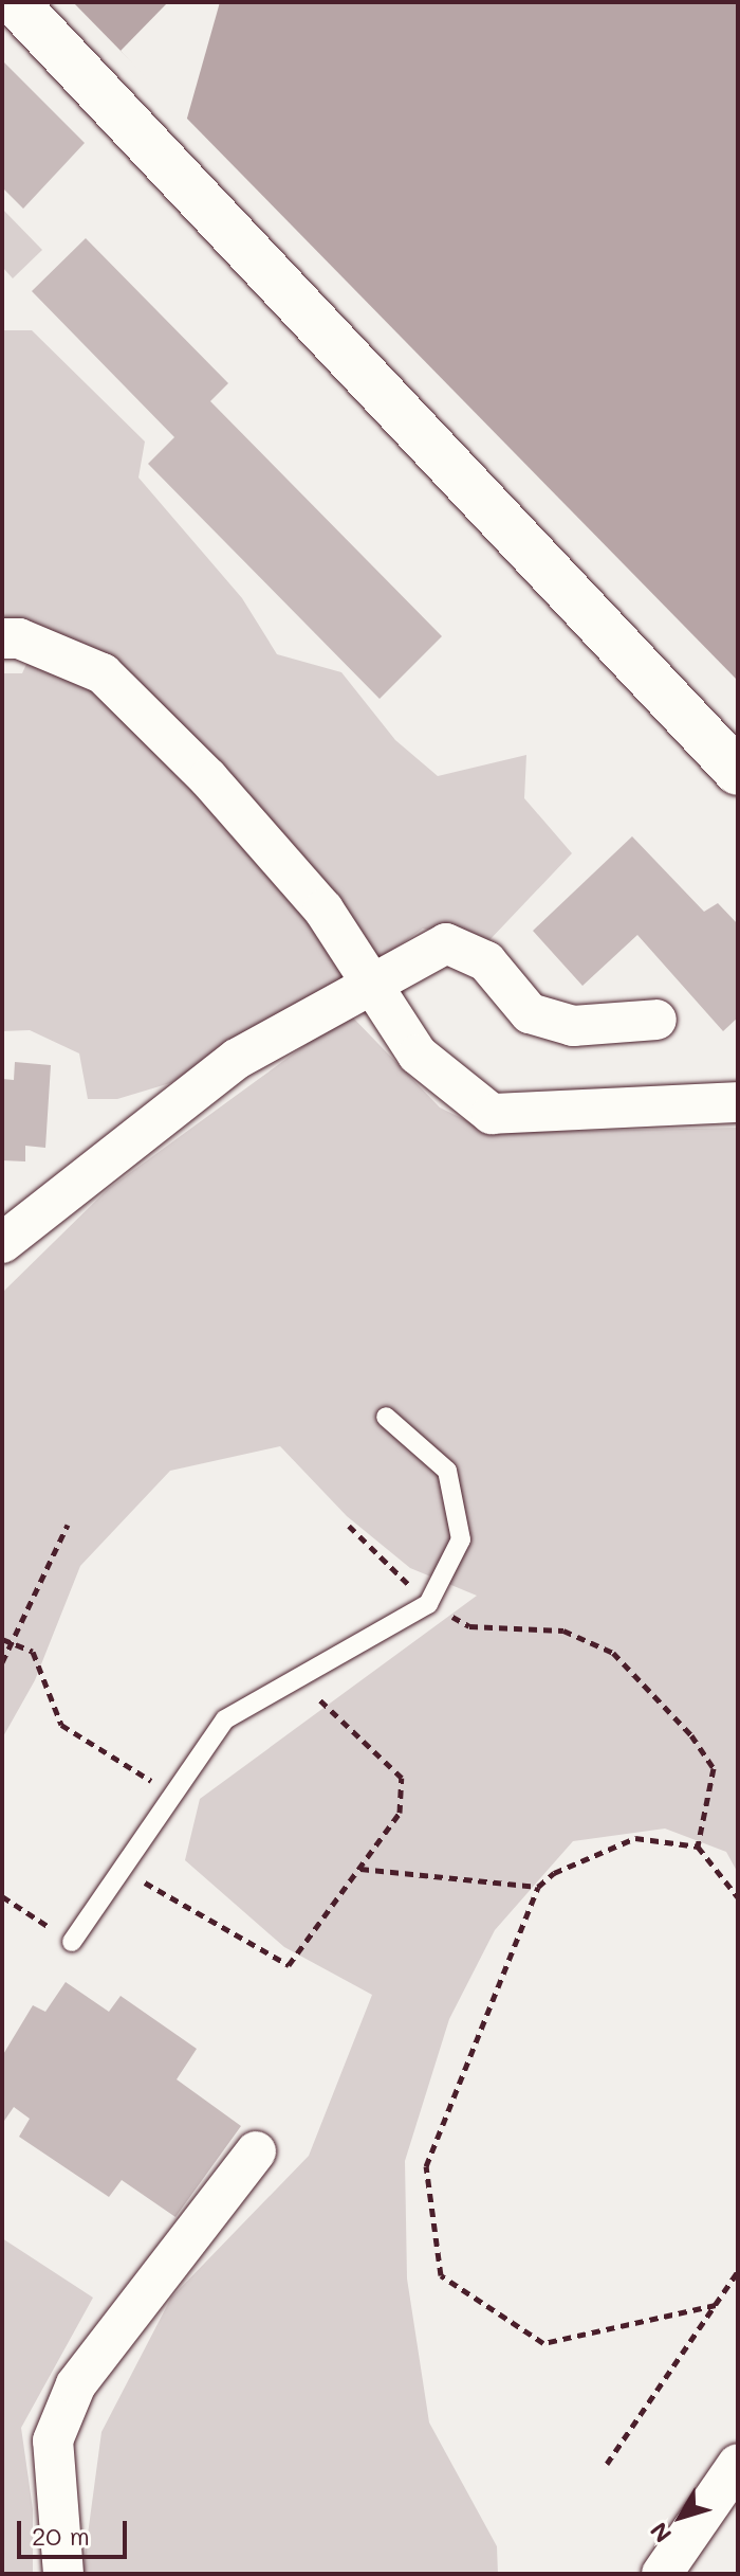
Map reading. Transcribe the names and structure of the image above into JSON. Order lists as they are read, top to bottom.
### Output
{
  "scale_bar": "20 m",
  "north": "bottom left"
}
